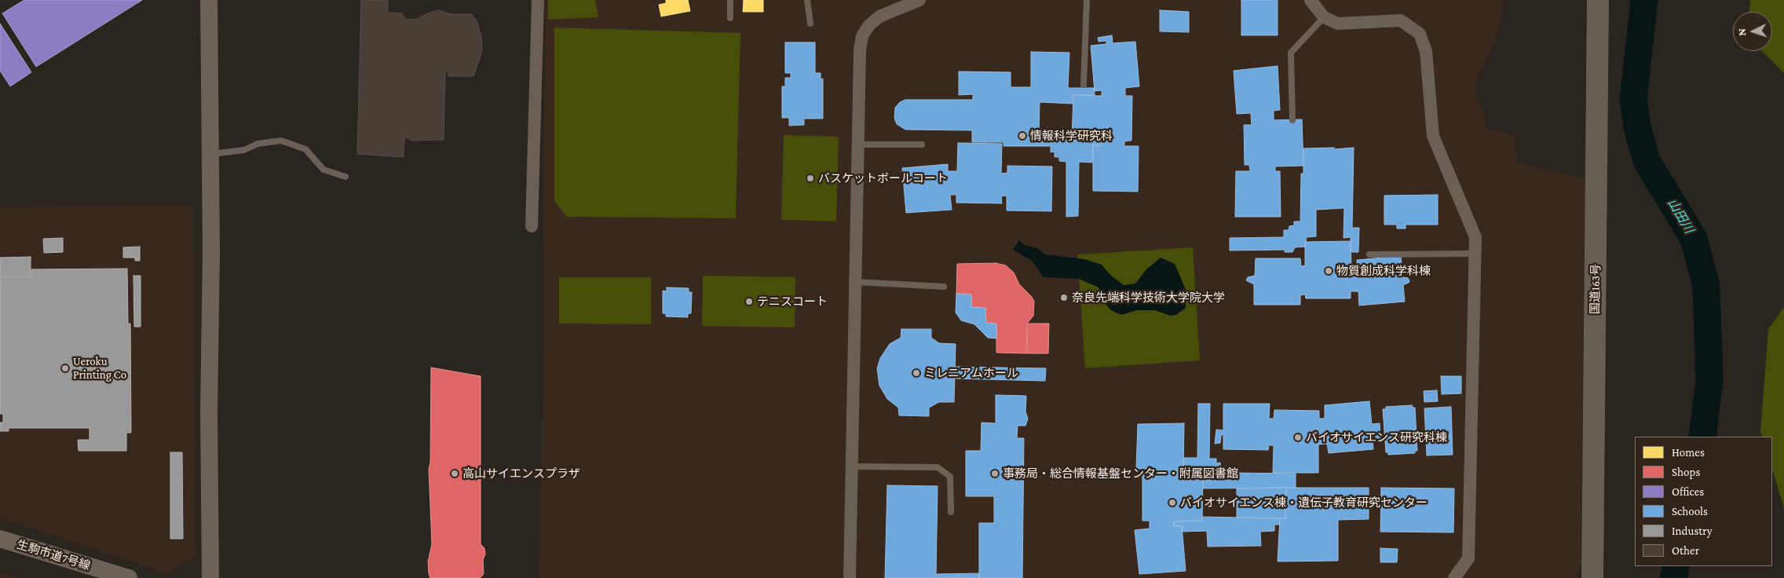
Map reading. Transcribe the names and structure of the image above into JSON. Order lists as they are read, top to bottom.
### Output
{
  "streets": {
    "highway": ["国道163号"],
    "street": ["生駒市道7号線"]
  },
  "water": ["山田川"],
  "places": [
    "情報科学研究科",
    "バスケットボールコート",
    "物質創成科学科棟",
    "奈良先端科学技術大学院大学",
    "テニスコート",
    "Ueroku Printing Co",
    "ミレニアムホール",
    "バイオサイエンス研究科棟",
    "高山サイエンスプラザ",
    "事務局・総合情報基盤センター・附属図書館",
    "バイオサイエンス棟・遺伝子教育研究センター"
  ],
  "legend": [
    "Homes",
    "Shops",
    "Offices",
    "Schools",
    "Industry",
    "Other"
  ],
  "north": "left"
}
